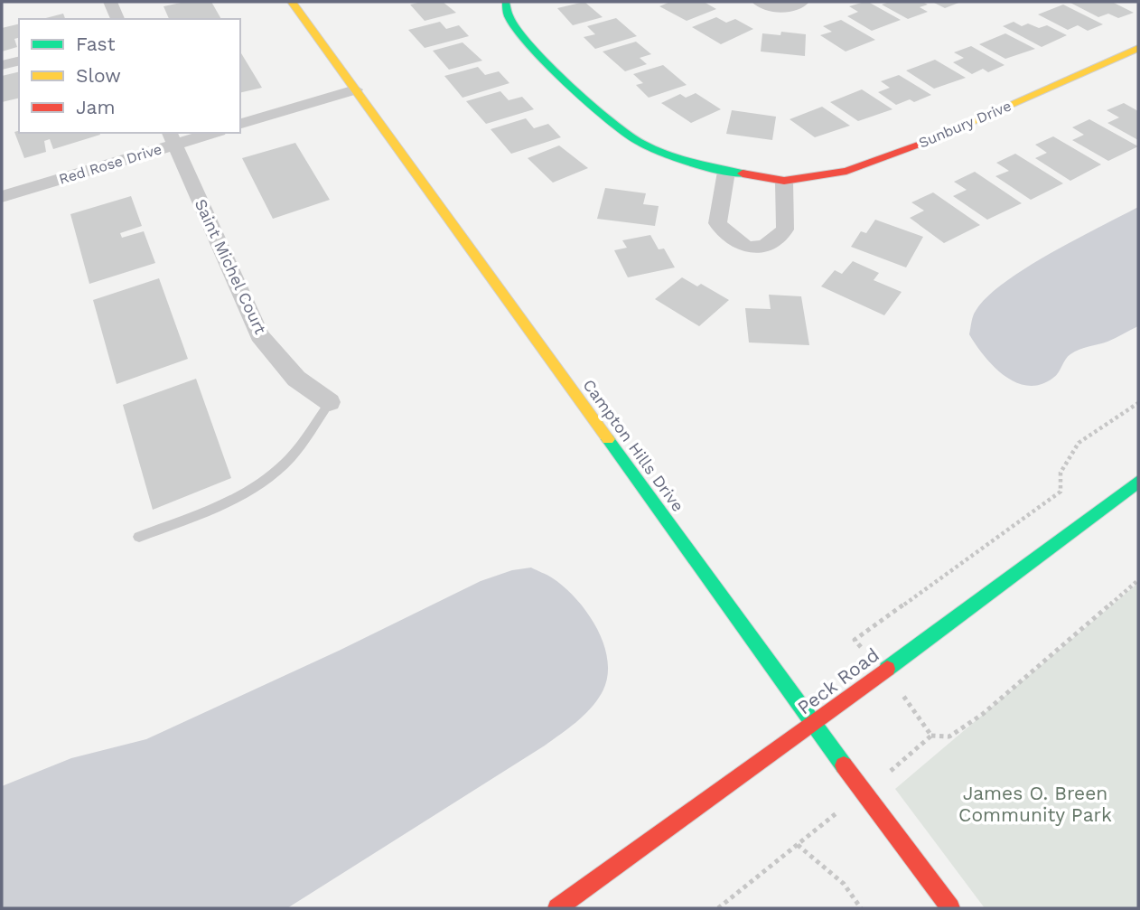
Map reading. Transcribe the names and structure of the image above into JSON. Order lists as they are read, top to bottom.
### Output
{
  "streets": {
    "street": [
      "Sunbury Drive",
      "Red Rose Drive",
      "Saint Michel Court",
      "Campton Hills Drive",
      "Peck Road"
    ]
  },
  "crossings": [
    ["Red Rose Drive", "Saint Michel Court"],
    ["Campton Hills Drive", "Peck Road"]
  ],
  "parks": ["James O. Breen Community Park"],
  "legend": ["Fast", "Slow", "Jam"]
}
